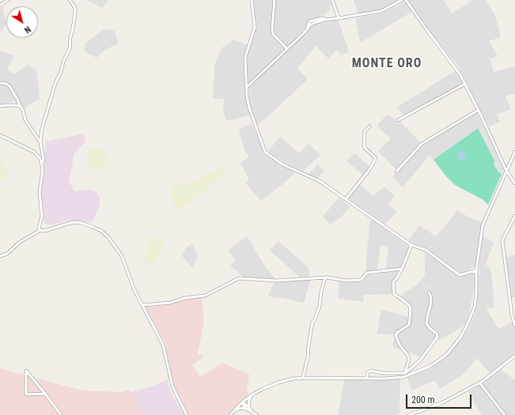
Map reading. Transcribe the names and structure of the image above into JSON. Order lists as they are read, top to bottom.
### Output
{
  "districts": ["MONTE ORO"],
  "scale_bar": "200 m",
  "north": "bottom right"
}
